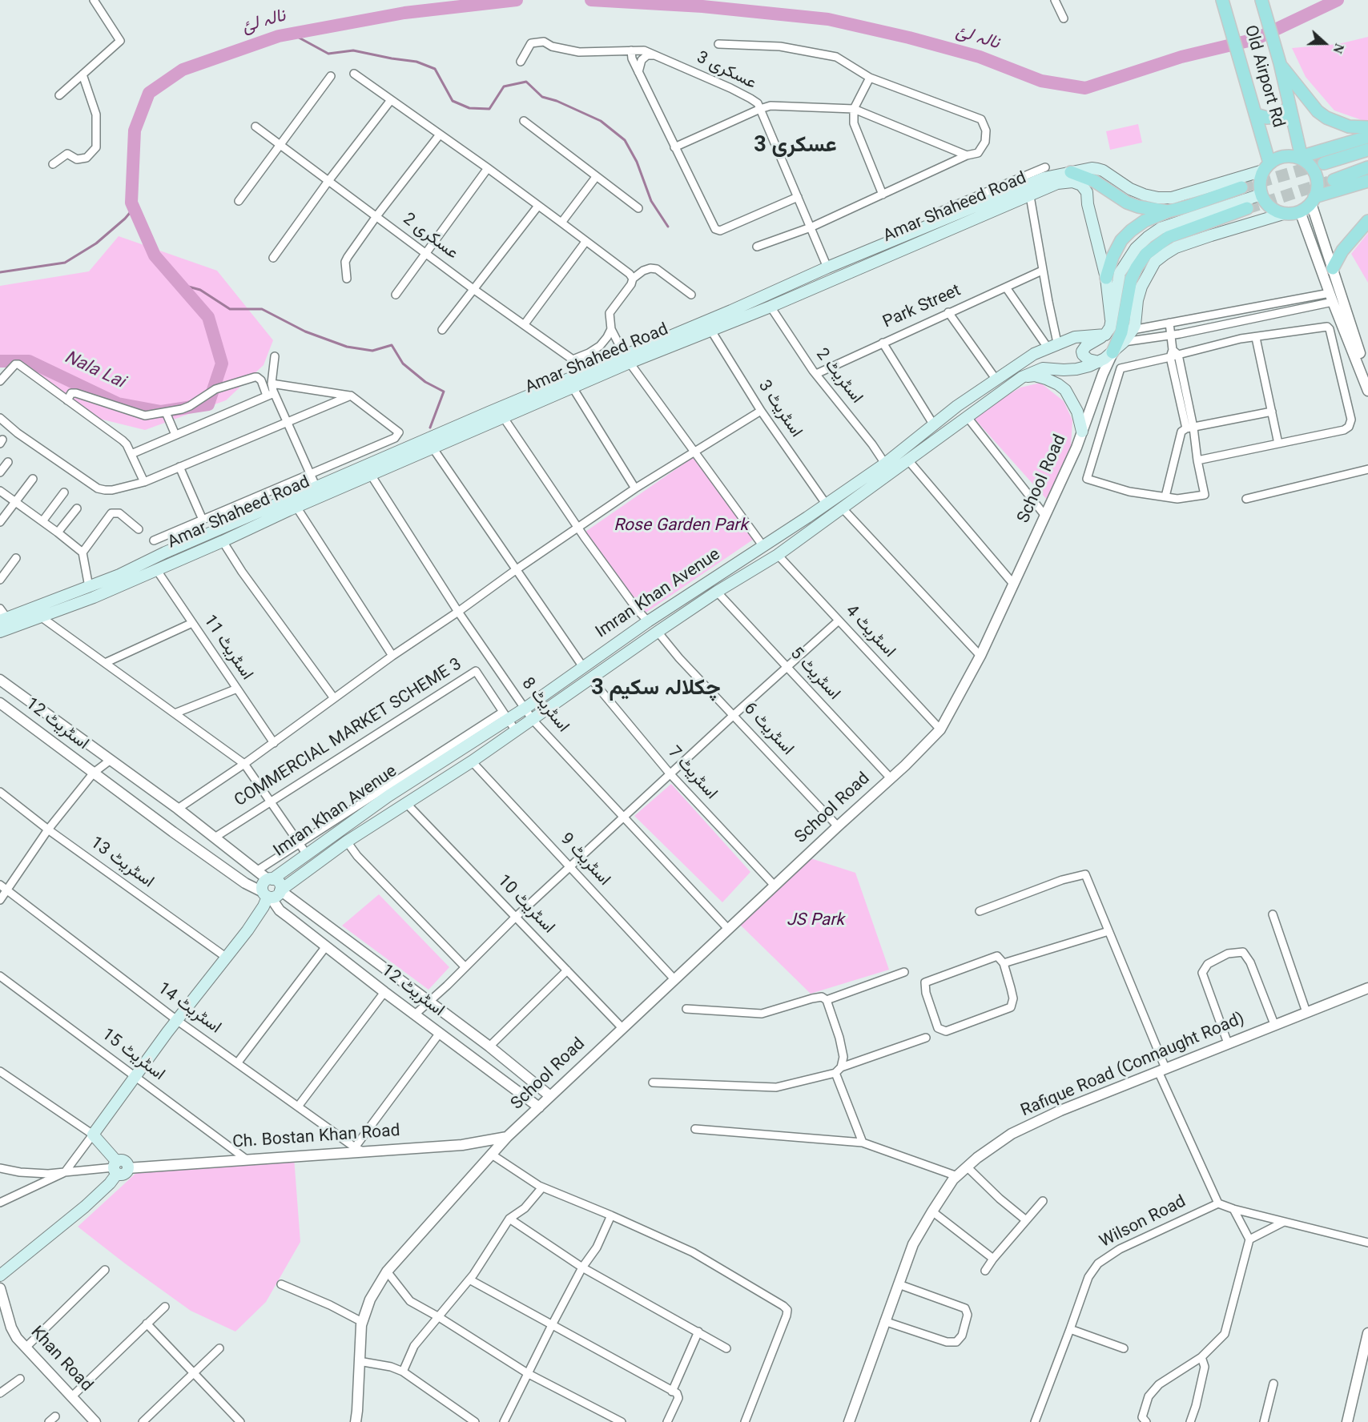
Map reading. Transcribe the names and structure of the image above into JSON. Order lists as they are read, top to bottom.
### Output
{
  "streets": {
    "main road": ["Old Airport Rd", "Amar Shaheed Road", "Imran Khan Avenue"],
    "street": [
      "عسکری 3",
      "عسکری 2",
      "Park Street",
      "اسٹریٹ 2",
      "اسٹریٹ 3",
      "School Road",
      "اسٹریٹ 4",
      "اسٹریٹ 11",
      "اسٹریٹ 5",
      "اسٹریٹ 8",
      "اسٹریٹ 12",
      "اسٹریٹ 6",
      "COMMERCIAL MARKET SCHEME 3",
      "اسٹریٹ 7",
      "اسٹریٹ 9",
      "اسٹریٹ 13",
      "اسٹریٹ 10",
      "اسٹریٹ 14",
      "اسٹریٹ 15",
      "Rafique Road (Connaught Road)",
      "Ch. Bostan Khan Road",
      "Wilson Road",
      "Khan Road"
    ]
  },
  "crossings": [
    ["عسکری 3", "Amar Shaheed Road"],
    ["Old Airport Rd", "Amar Shaheed Road"],
    ["Amar Shaheed Road", "اسٹریٹ 2"],
    ["Amar Shaheed Road", "اسٹریٹ 3"],
    ["Amar Shaheed Road", "اسٹریٹ 11"],
    ["Amar Shaheed Road", "اسٹریٹ 8"],
    ["Park Street", "اسٹریٹ 2"],
    ["اسٹریٹ 2", "Imran Khan Avenue"],
    ["اسٹریٹ 3", "Imran Khan Avenue"],
    ["School Road", "Imran Khan Avenue"],
    ["School Road", "اسٹریٹ 4"],
    ["School Road", "اسٹریٹ 5"],
    ["School Road", "اسٹریٹ 8"],
    ["School Road", "اسٹریٹ 12"],
    ["School Road", "اسٹریٹ 6"],
    ["School Road", "اسٹریٹ 7"],
    ["School Road", "اسٹریٹ 9"],
    ["School Road", "اسٹریٹ 10"],
    ["School Road", "Ch. Bostan Khan Road"],
    ["Imran Khan Avenue", "اسٹریٹ 4"],
    ["Imran Khan Avenue", "اسٹریٹ 5"],
    ["Imran Khan Avenue", "اسٹریٹ 8"],
    ["Imran Khan Avenue", "اسٹریٹ 12"],
    ["Imran Khan Avenue", "اسٹریٹ 6"],
    ["Imran Khan Avenue", "COMMERCIAL MARKET SCHEME 3"],
    ["Imran Khan Avenue", "اسٹریٹ 7"],
    ["Imran Khan Avenue", "اسٹریٹ 9"],
    ["Imran Khan Avenue", "اسٹریٹ 10"],
    ["اسٹریٹ 14", "Ch. Bostan Khan Road"],
    ["اسٹریٹ 15", "Ch. Bostan Khan Road"]
  ],
  "districts": ["عسکری 3", "چکلالہ سکیم 3"],
  "water": ["نالہ لئ", "Nala Lai"],
  "parks": ["Rose Garden Park", "JS Park"],
  "north": "right"
}
